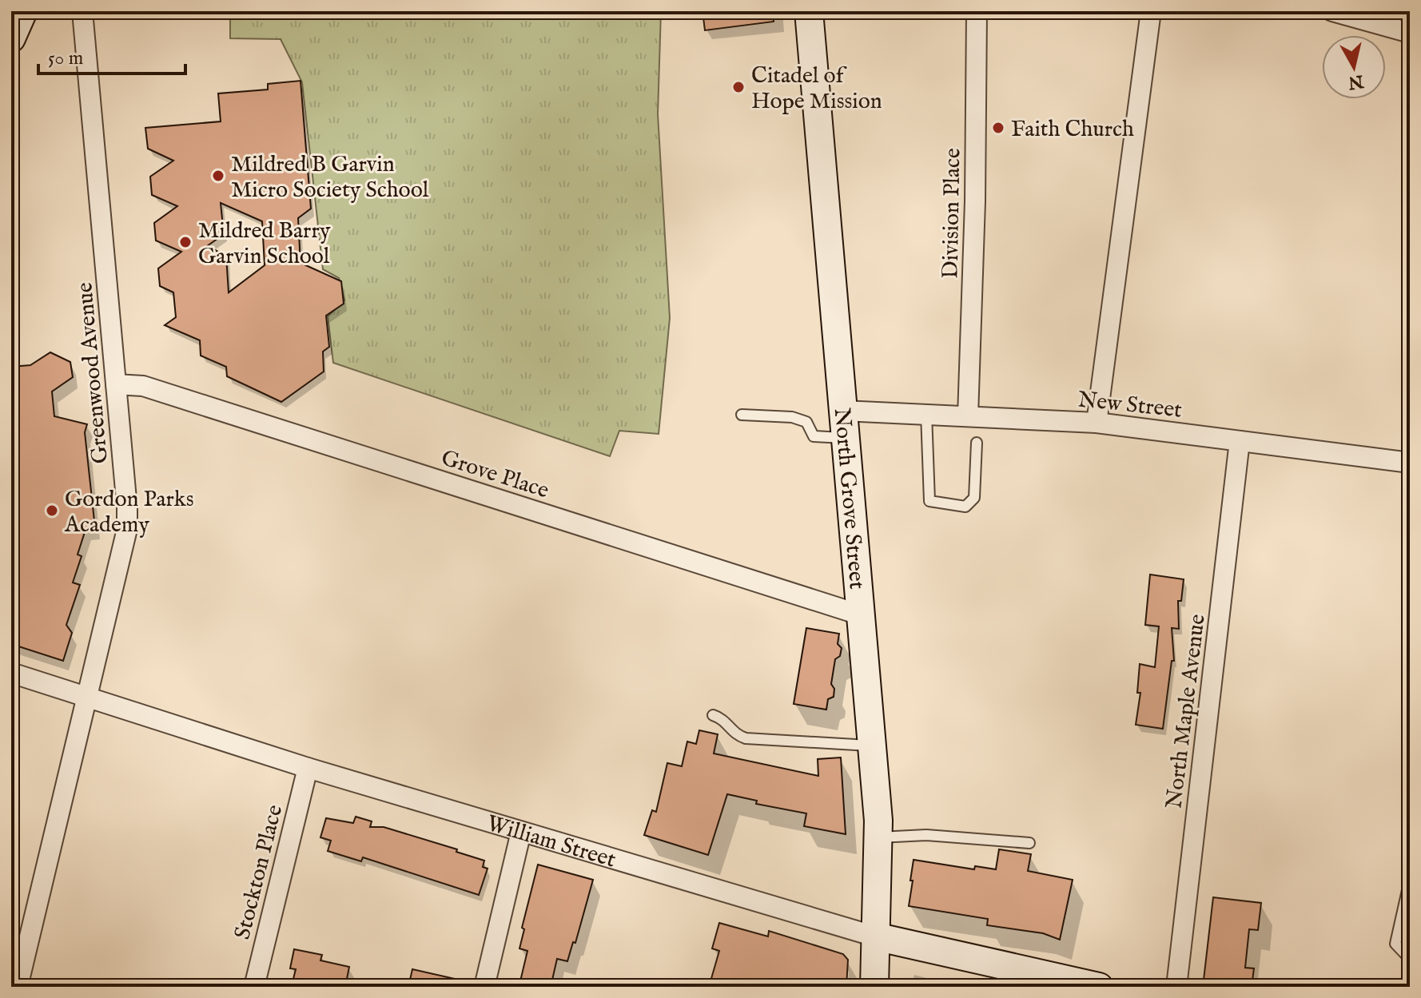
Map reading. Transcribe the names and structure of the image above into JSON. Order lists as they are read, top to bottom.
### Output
{
  "streets": {
    "main road": ["North Grove Street", "William Street"],
    "street": [
      "Division Place",
      "Greenwood Avenue",
      "New Street",
      "Grove Place",
      "North Maple Avenue",
      "Stockton Place"
    ]
  },
  "crossings": [
    ["Division Place", "New Street"],
    ["Greenwood Avenue", "Grove Place"],
    ["Greenwood Avenue", "William Street"],
    ["New Street", "North Grove Street"],
    ["New Street", "North Maple Avenue"],
    ["Grove Place", "North Grove Street"],
    ["North Grove Street", "William Street"],
    ["William Street", "Stockton Place"]
  ],
  "places": [
    "Citadel of Hope Mission",
    "Faith Church",
    "Mildred B Garvin Micro Society School",
    "Mildred Barry Garvin School",
    "Gordon Parks Academy"
  ],
  "scale_bar": "50 m",
  "north": "bottom"
}
